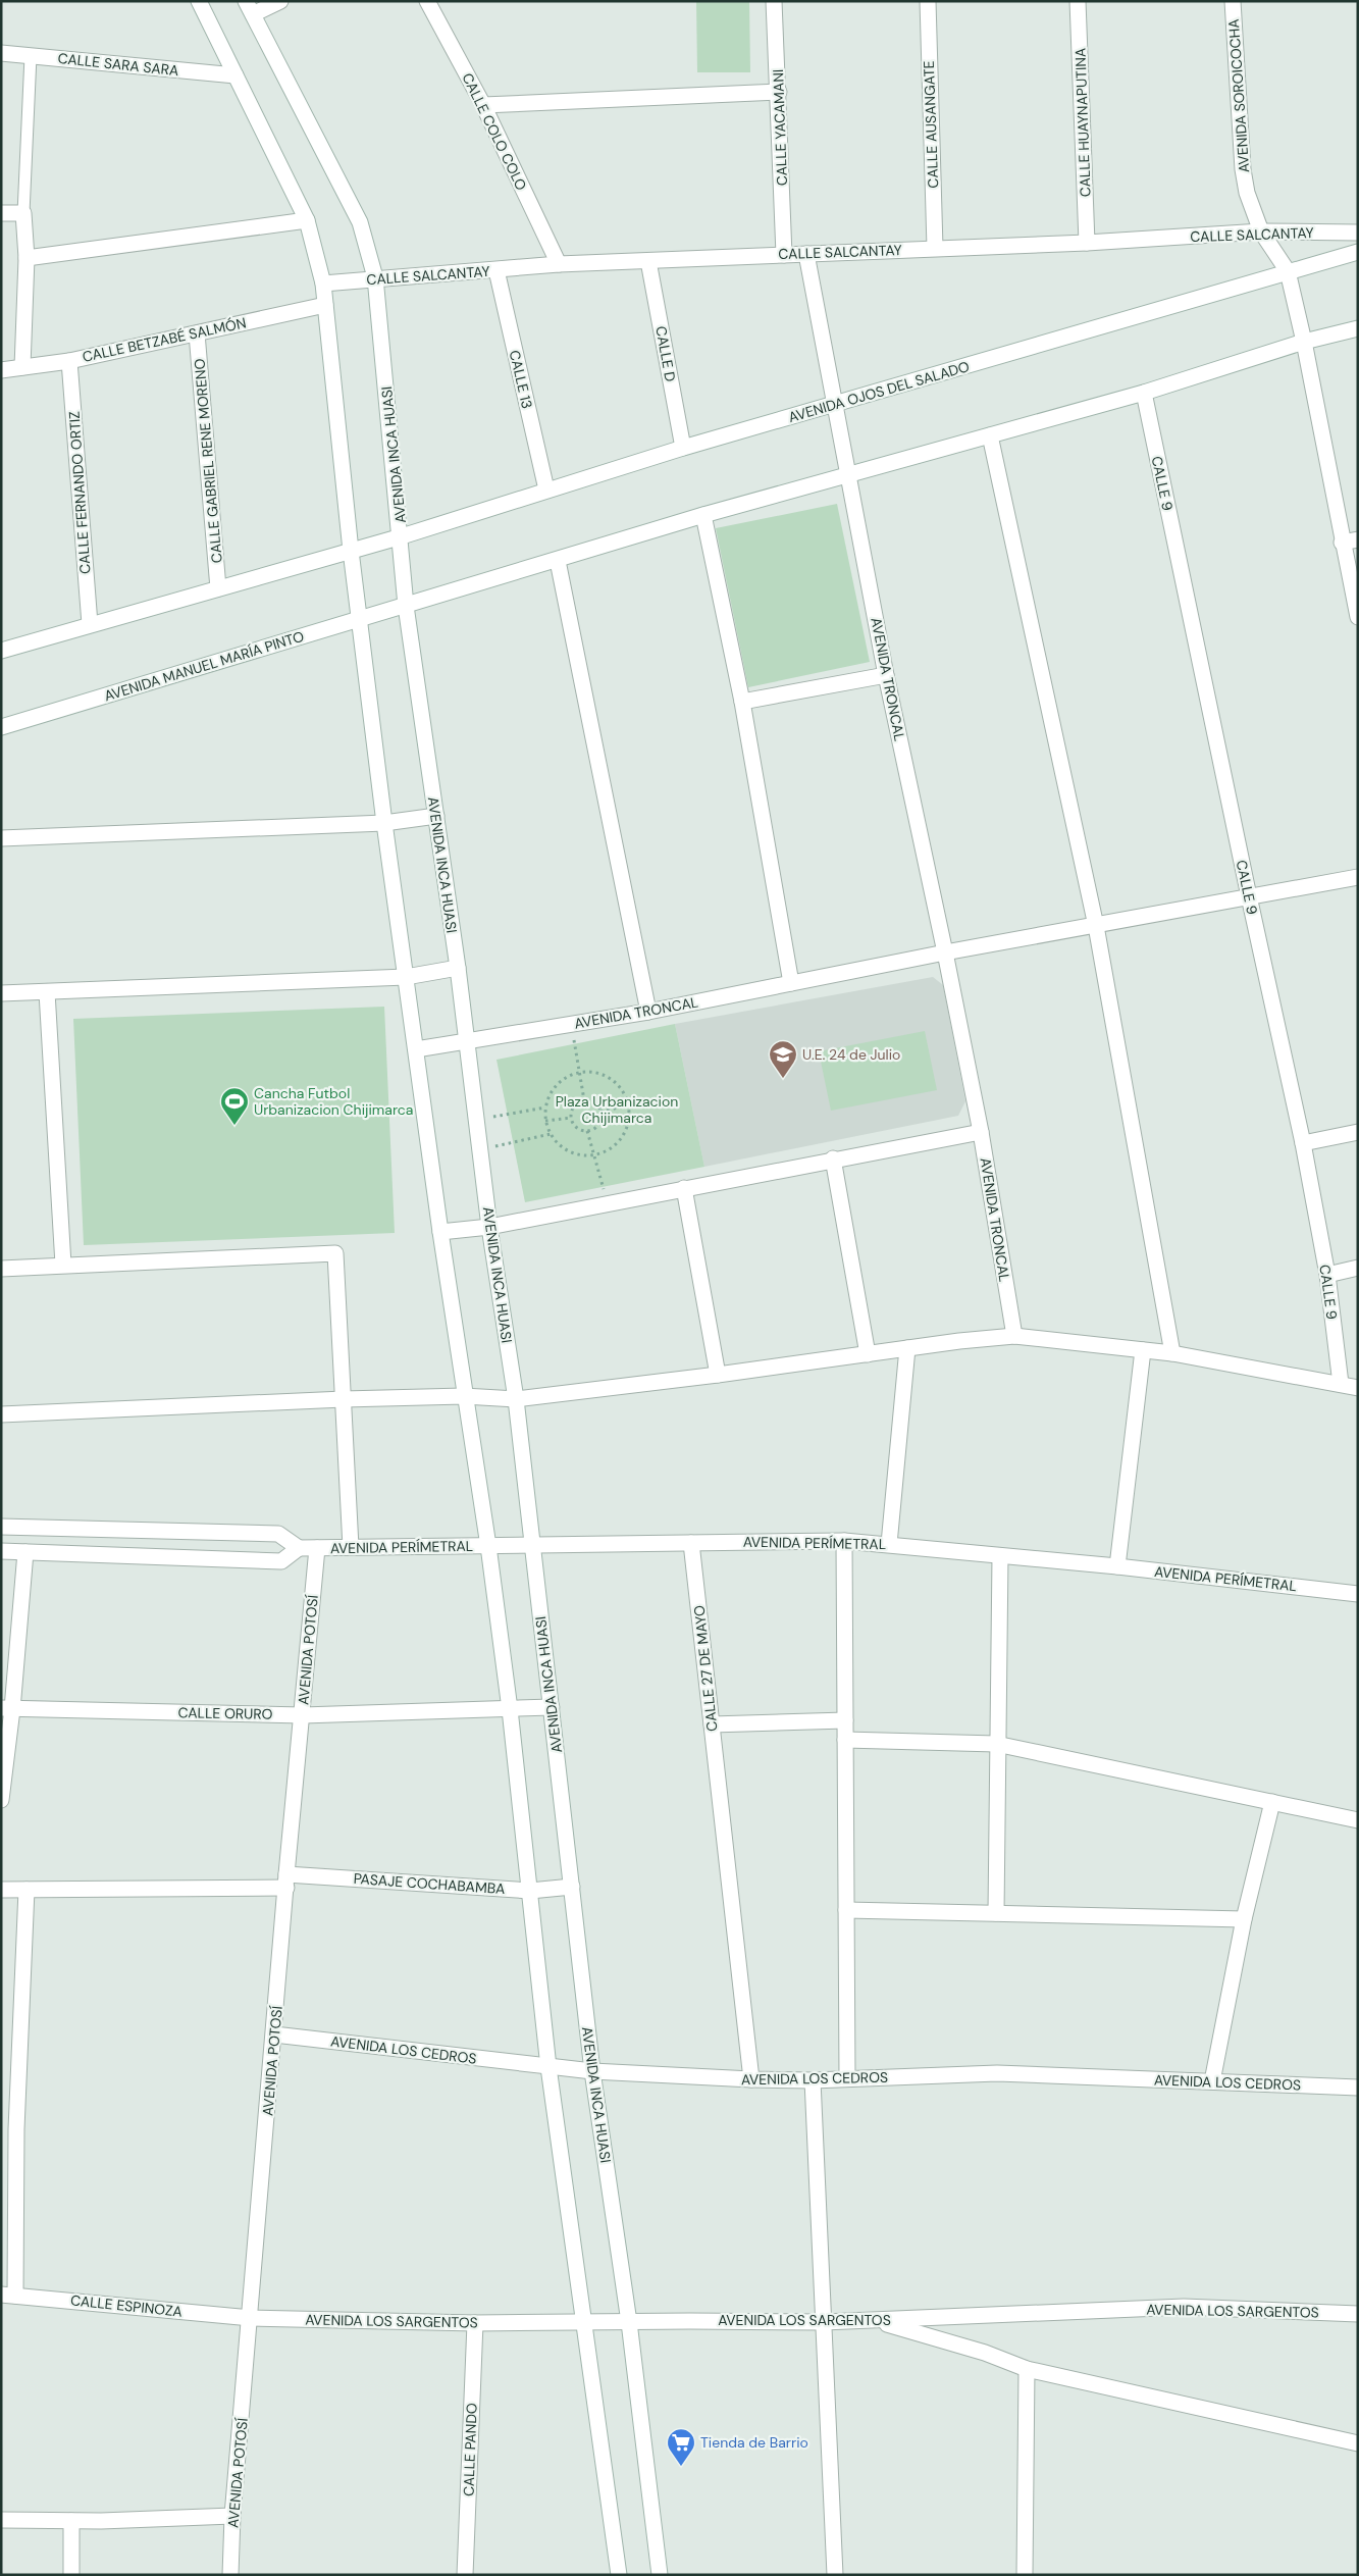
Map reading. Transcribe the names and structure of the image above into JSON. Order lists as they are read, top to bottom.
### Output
{
  "streets": {
    "street": [
      "CALLE SARA SARA",
      "AVENIDA SOROICOCHA",
      "CALLE HUAYNAPUTINA",
      "CALLE AUSANGATE",
      "CALLE YACAMANI",
      "CALLE COLO COLO",
      "CALLE SALCANTAY",
      "CALLE BETZABÉ SALMÓN",
      "CALLE D",
      "CALLE 13",
      "AVENIDA OJOS DEL SALADO",
      "AVENIDA INCA HUASI",
      "CALLE GABRIEL RENE MORENO",
      "CALLE 9",
      "CALLE FERNANDO ORTIZ",
      "AVENIDA MANUEL MARÍA PINTO",
      "AVENIDA TRONCAL",
      "AVENIDA PERÍMETRAL",
      "AVENIDA POTOSÍ",
      "CALLE 27 DE MAYO",
      "CALLE ORURO",
      "PASAJE COCHABAMBA",
      "AVENIDA LOS CEDROS",
      "CALLE ESPINOZA",
      "AVENIDA LOS SARGENTOS",
      "CALLE PANDO"
    ]
  },
  "crossings": [
    ["AVENIDA SOROICOCHA", "CALLE SALCANTAY"],
    ["AVENIDA SOROICOCHA", "AVENIDA OJOS DEL SALADO"],
    ["CALLE HUAYNAPUTINA", "CALLE SALCANTAY"],
    ["CALLE AUSANGATE", "CALLE SALCANTAY"],
    ["CALLE YACAMANI", "CALLE SALCANTAY"],
    ["CALLE COLO COLO", "CALLE SALCANTAY"],
    ["CALLE SALCANTAY", "CALLE D"],
    ["CALLE SALCANTAY", "CALLE 13"],
    ["CALLE SALCANTAY", "AVENIDA INCA HUASI"],
    ["CALLE SALCANTAY", "AVENIDA TRONCAL"],
    ["CALLE BETZABÉ SALMÓN", "CALLE GABRIEL RENE MORENO"],
    ["CALLE BETZABÉ SALMÓN", "CALLE FERNANDO ORTIZ"],
    ["CALLE D", "AVENIDA OJOS DEL SALADO"],
    ["CALLE 13", "AVENIDA OJOS DEL SALADO"],
    ["AVENIDA OJOS DEL SALADO", "AVENIDA INCA HUASI"],
    ["AVENIDA OJOS DEL SALADO", "AVENIDA TRONCAL"],
    ["AVENIDA INCA HUASI", "AVENIDA MANUEL MARÍA PINTO"],
    ["AVENIDA INCA HUASI", "AVENIDA TRONCAL"],
    ["AVENIDA INCA HUASI", "AVENIDA PERÍMETRAL"],
    ["AVENIDA INCA HUASI", "CALLE ORURO"],
    ["AVENIDA INCA HUASI", "PASAJE COCHABAMBA"],
    ["AVENIDA INCA HUASI", "AVENIDA LOS CEDROS"],
    ["AVENIDA INCA HUASI", "AVENIDA LOS SARGENTOS"],
    ["CALLE 9", "AVENIDA TRONCAL"],
    ["AVENIDA PERÍMETRAL", "AVENIDA POTOSÍ"],
    ["AVENIDA PERÍMETRAL", "CALLE 27 DE MAYO"],
    ["AVENIDA POTOSÍ", "CALLE ORURO"],
    ["AVENIDA POTOSÍ", "PASAJE COCHABAMBA"],
    ["AVENIDA POTOSÍ", "AVENIDA LOS CEDROS"],
    ["AVENIDA POTOSÍ", "CALLE ESPINOZA"],
    ["AVENIDA POTOSÍ", "AVENIDA LOS SARGENTOS"],
    ["CALLE 27 DE MAYO", "AVENIDA LOS CEDROS"],
    ["CALLE ESPINOZA", "AVENIDA LOS SARGENTOS"],
    ["AVENIDA LOS SARGENTOS", "CALLE PANDO"]
  ],
  "parks": ["Plaza Urbanizacion Chijimarca"],
  "places": {
    "school or university": ["U.E. 24 de Julio"],
    "sports": ["Cancha Futbol Urbanizacion Chijimarca"],
    "supermarket": ["Tienda de Barrio"]
  }
}
